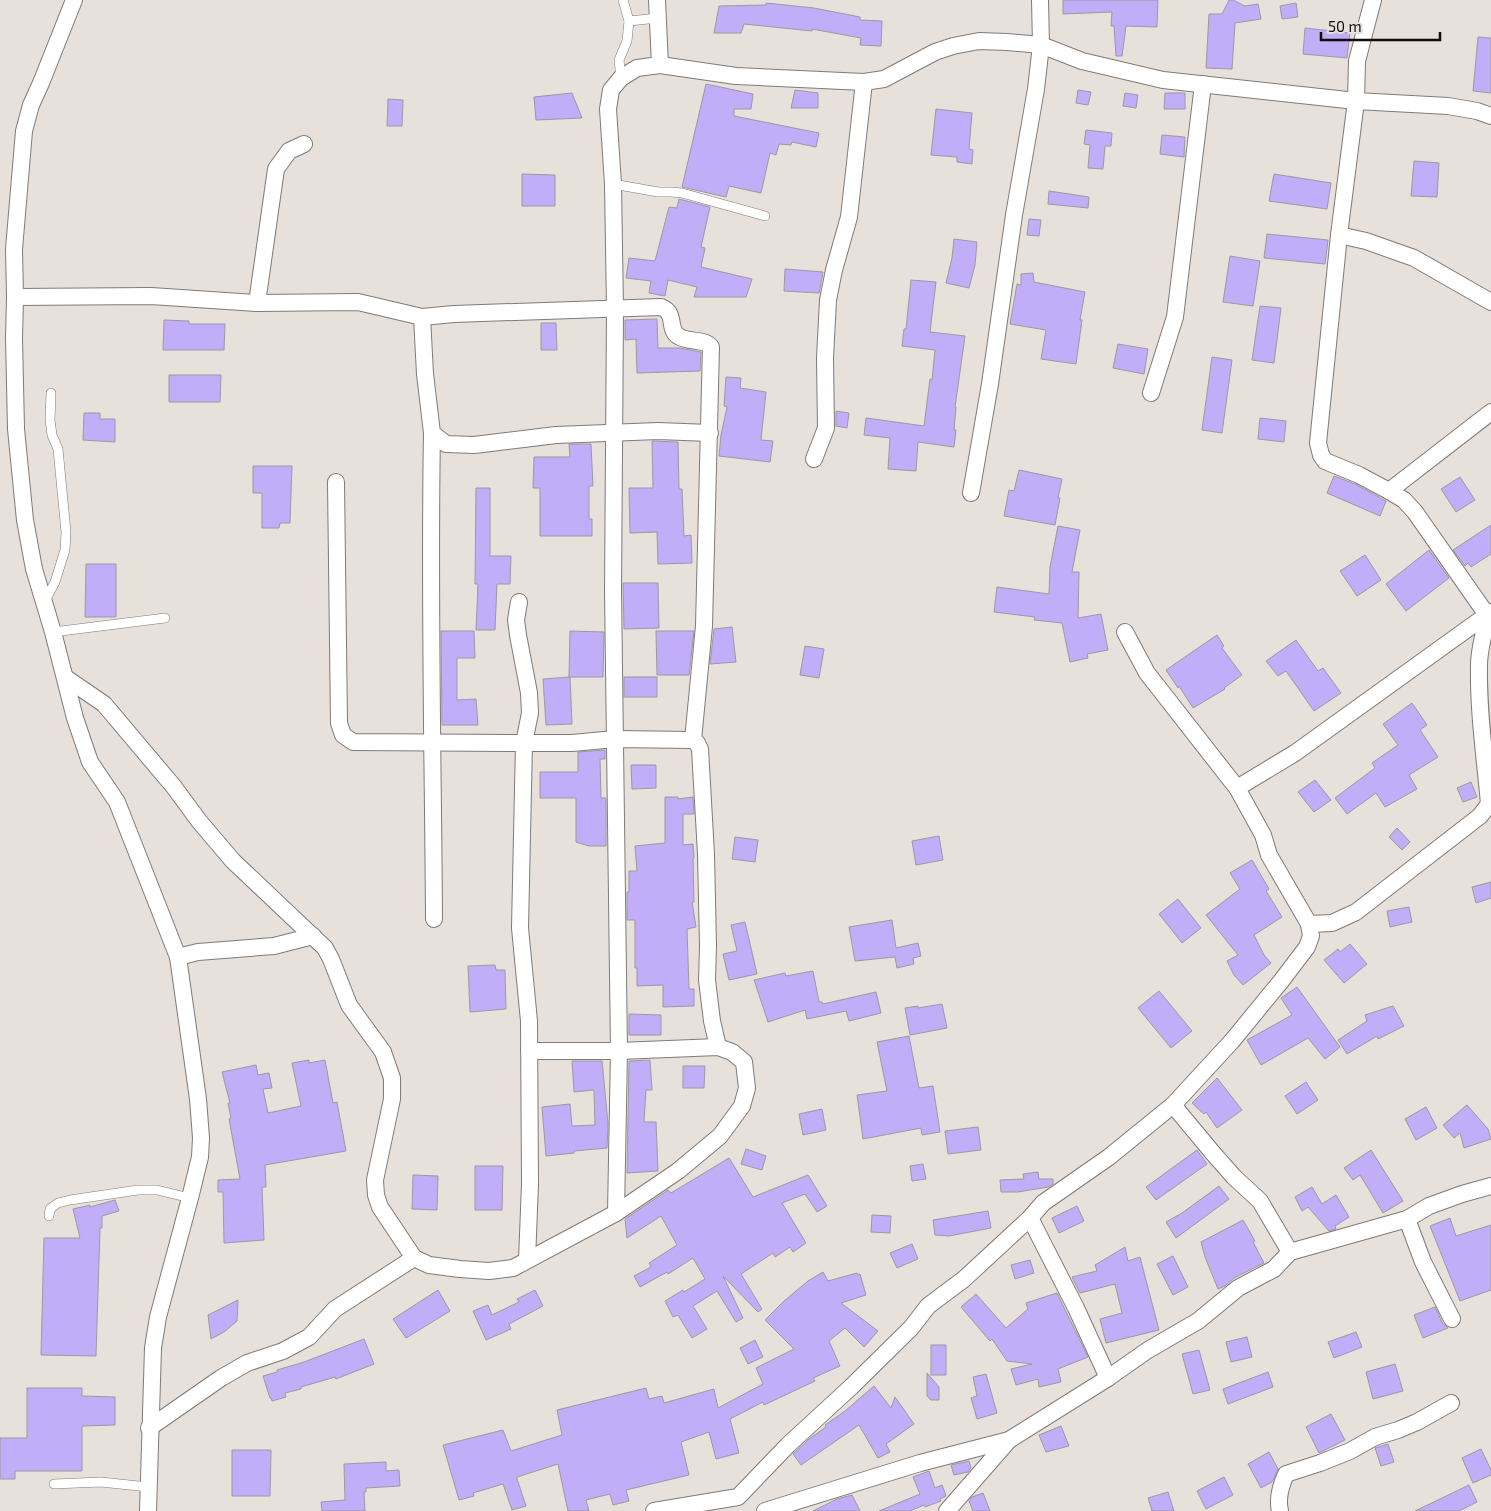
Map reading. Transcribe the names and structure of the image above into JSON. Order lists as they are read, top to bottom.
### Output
{
  "scale_bar": "50 m"
}
